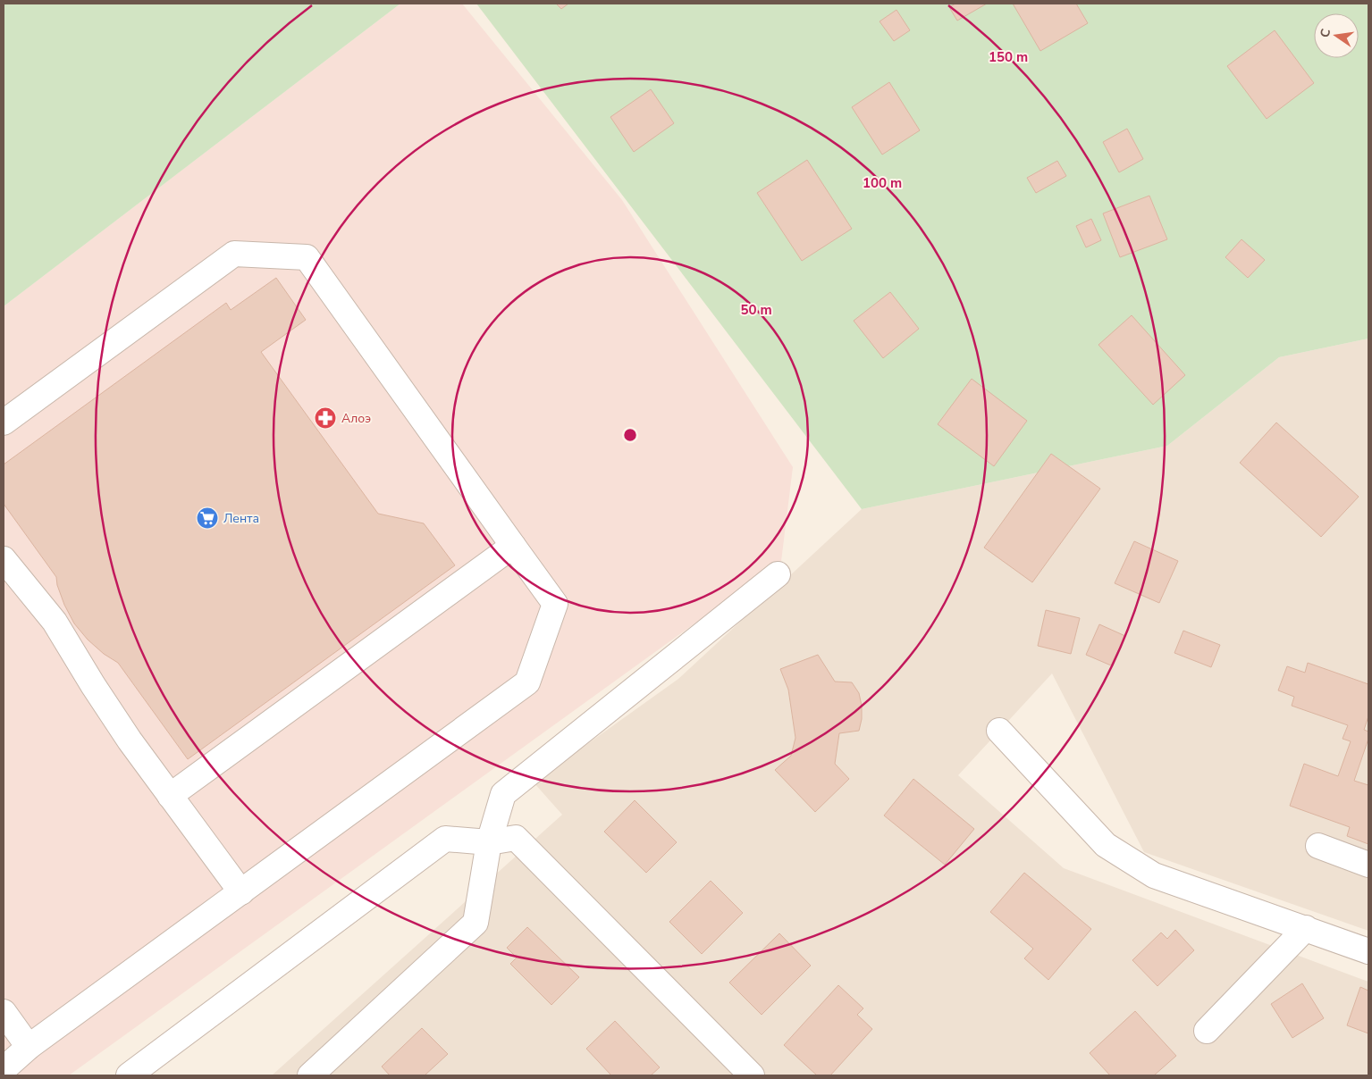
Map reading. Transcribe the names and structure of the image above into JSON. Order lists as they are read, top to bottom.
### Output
{
  "places": {
    "pharmacy": ["Алоэ"],
    "supermarket": ["Лента"]
  },
  "north": "left",
  "rings": ["150 m", "100 m", "50 m"]
}
